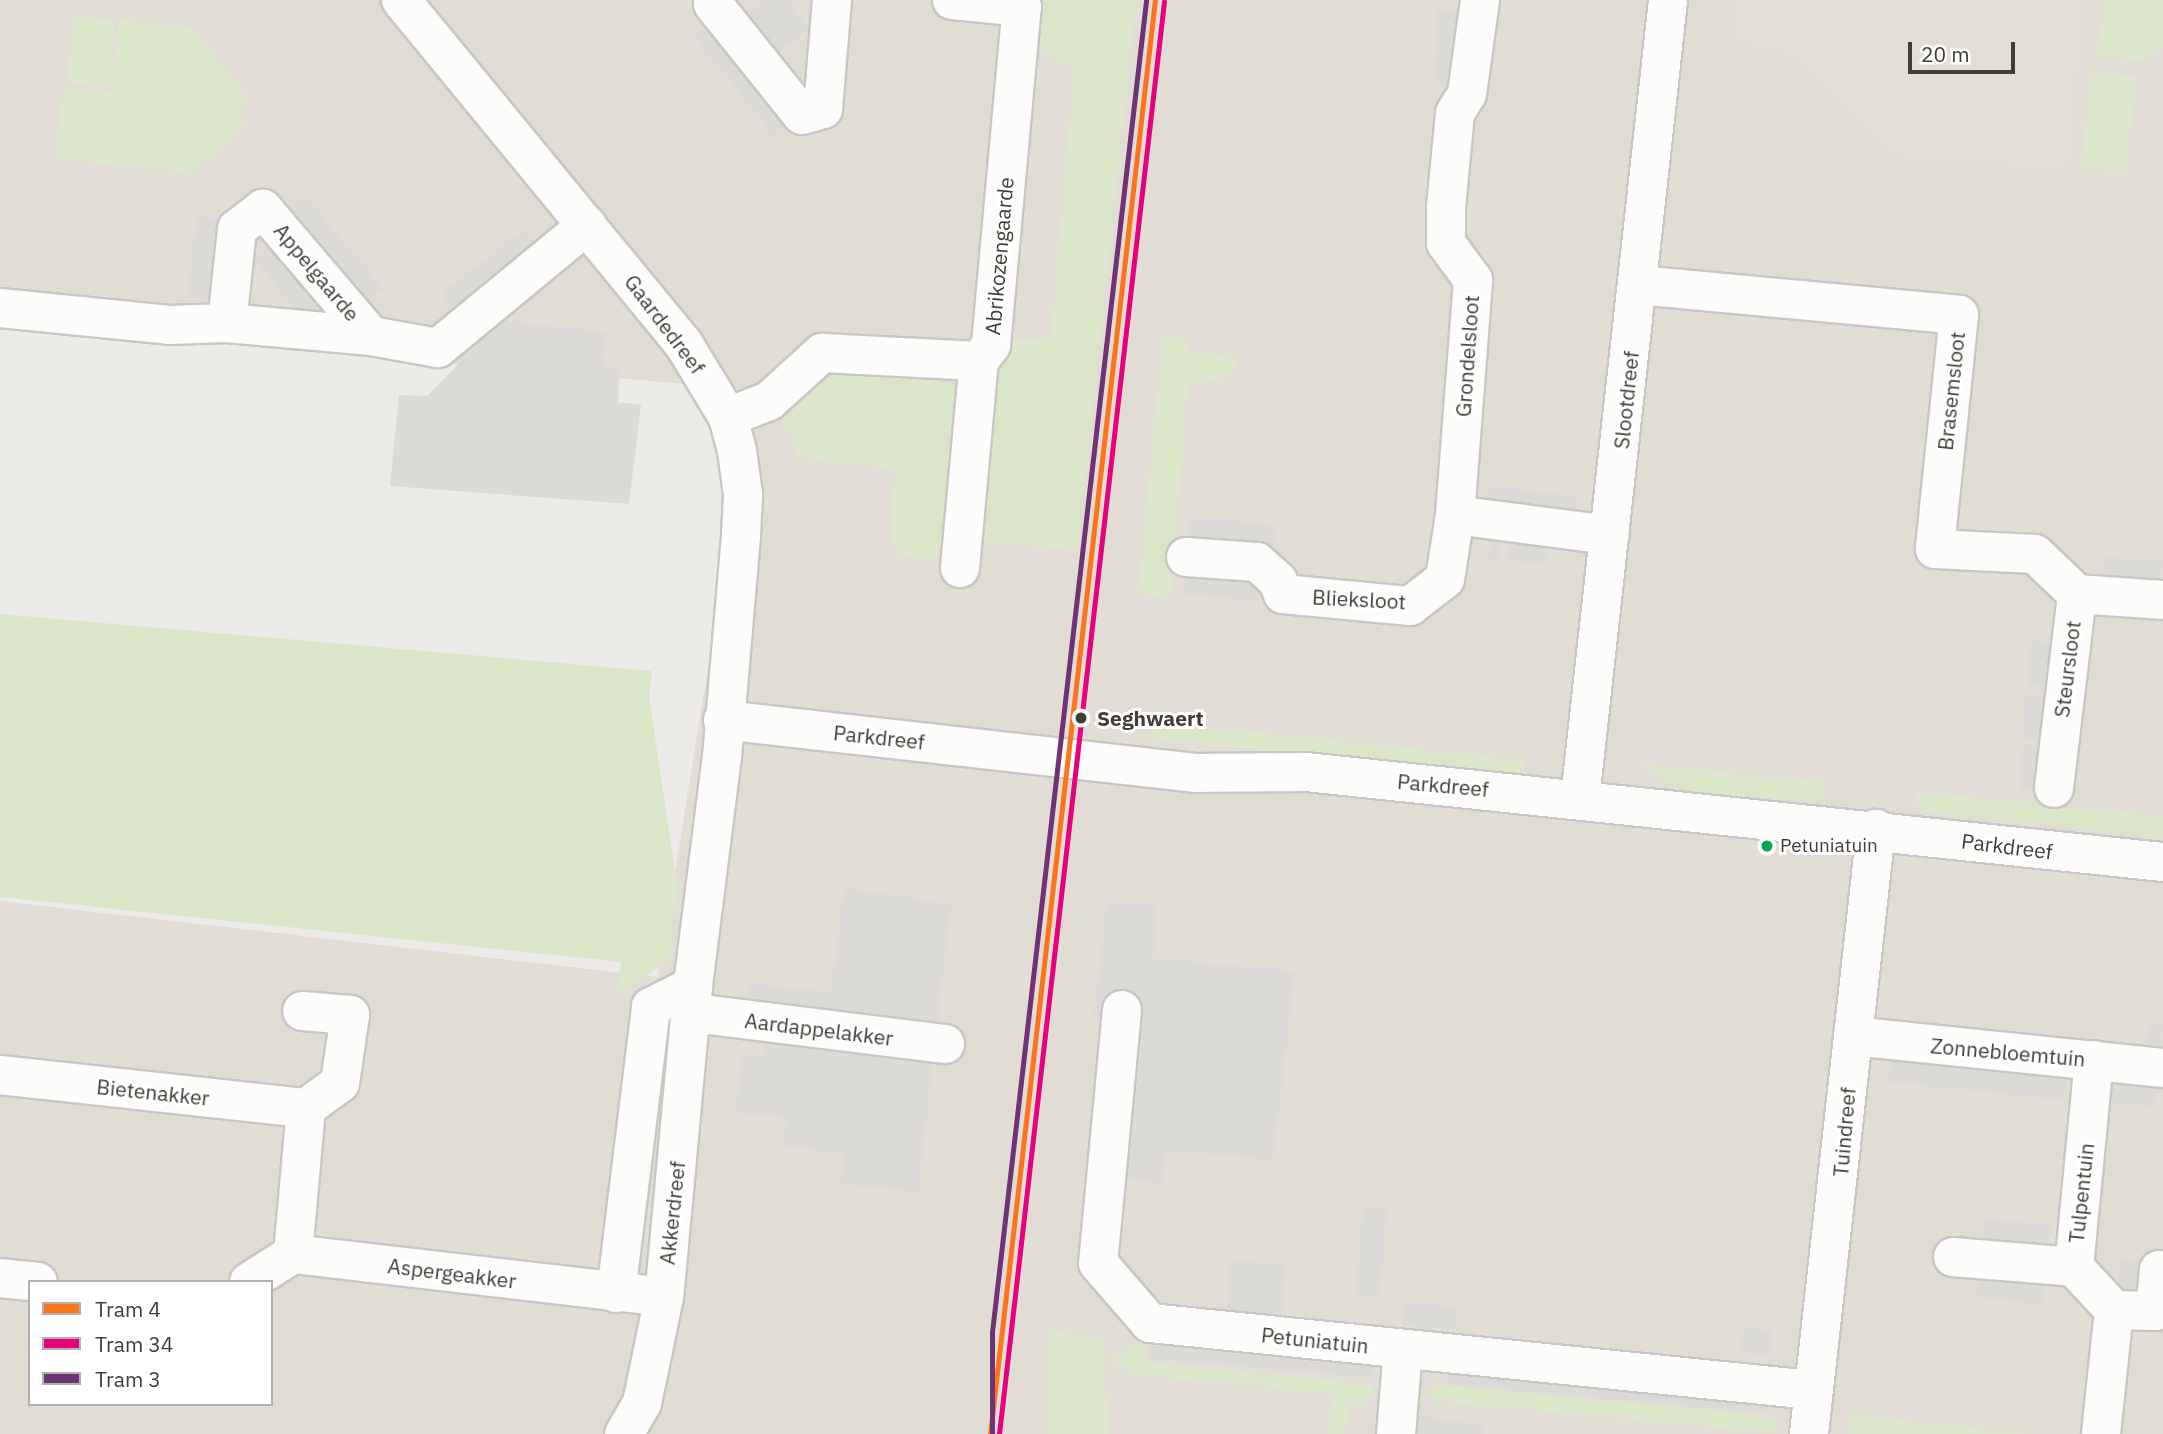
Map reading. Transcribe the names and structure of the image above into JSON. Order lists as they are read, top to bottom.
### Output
{
  "streets": {
    "street": [
      "Abrikozengaarde",
      "Appelgaarde",
      "Gaardedreef",
      "Grondelsloot",
      "Brasemsloot",
      "Slootdreef",
      "Blieksloot",
      "Steursloot",
      "Parkdreef",
      "Aardappelakker",
      "Zonnebloemtuin",
      "Bietenakker",
      "Tuindreef",
      "Tulpentuin",
      "Akkerdreef",
      "Aspergeakker",
      "Petuniatuin"
    ]
  },
  "crossings": [
    ["Abrikozengaarde", "Gaardedreef"],
    ["Appelgaarde", "Gaardedreef"],
    ["Gaardedreef", "Parkdreef"],
    ["Gaardedreef", "Akkerdreef"],
    ["Grondelsloot", "Blieksloot"],
    ["Brasemsloot", "Slootdreef"],
    ["Brasemsloot", "Steursloot"],
    ["Slootdreef", "Parkdreef"],
    ["Parkdreef", "Tuindreef"],
    ["Parkdreef", "Akkerdreef"],
    ["Aardappelakker", "Akkerdreef"],
    ["Zonnebloemtuin", "Tuindreef"],
    ["Zonnebloemtuin", "Tulpentuin"],
    ["Tuindreef", "Petuniatuin"],
    ["Akkerdreef", "Aspergeakker"]
  ],
  "places": ["Seghwaert", "Petuniatuin"],
  "lines": ["tram line 4", "tram line 3", "tram line 34"],
  "legend": ["Tram 4", "Tram 34", "Tram 3"],
  "scale_bar": "20 m"
}
